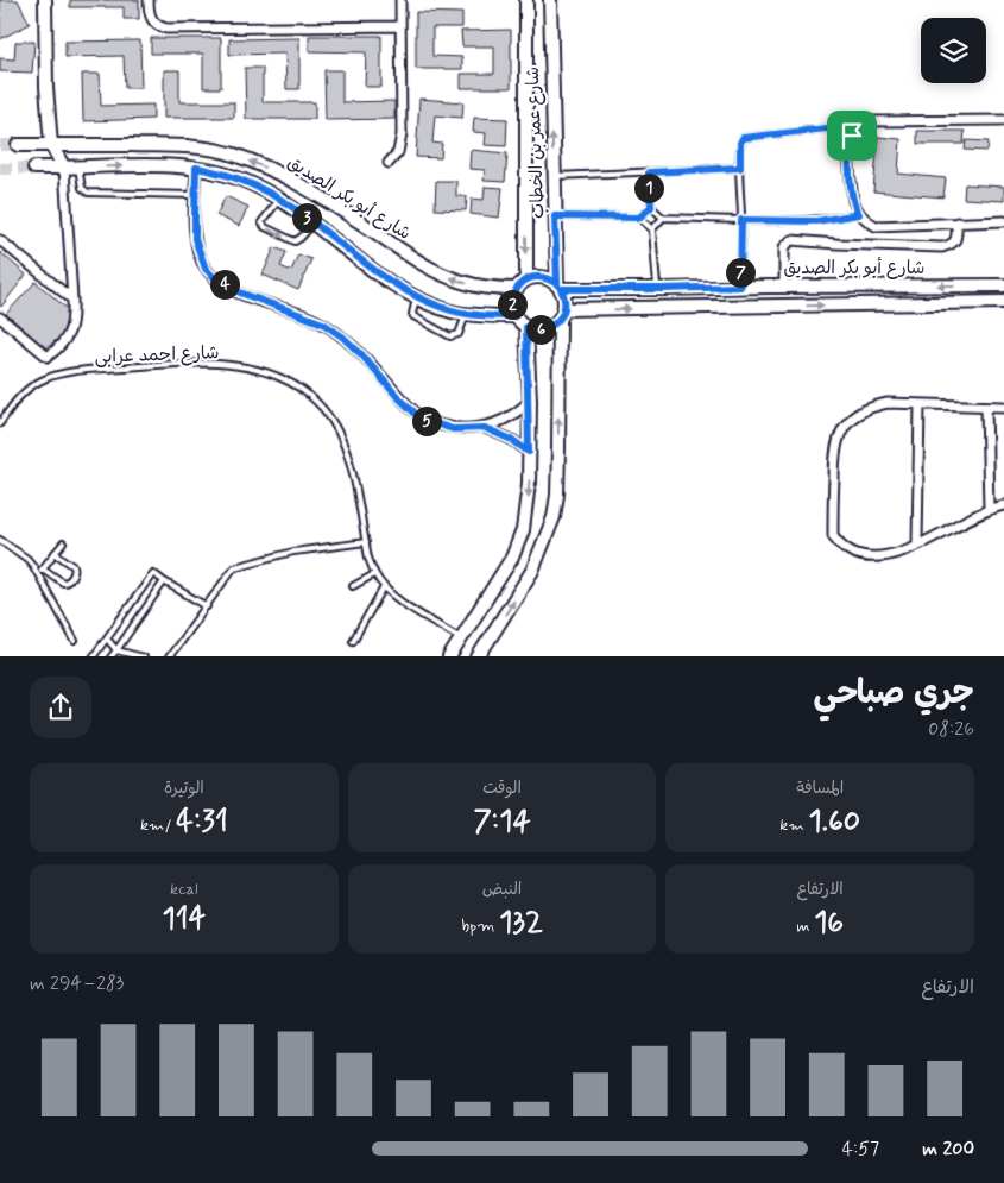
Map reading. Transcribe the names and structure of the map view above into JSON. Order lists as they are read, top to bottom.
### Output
{
  "streets": {
    "street": ["شارع عمر بن الخطاب", "شارع أبو بكر الصديق"],
    "lane": ["شارع احمد عرابى"]
  },
  "crossings": [
    ["شارع عمر بن الخطاب", "شارع أبو بكر الصديق"]
  ],
  "page": {
    "pins": [
      "1",
      "3",
      "7",
      "4",
      "2",
      "6",
      "5"
    ],
    "heading": ["جري صباحي", "08:26"],
    "stats": [
      ["المسافة", "1.60 km"],
      ["الوقت", "7:14"],
      ["الوتيرة", "4:31 /km"],
      ["الارتفاع", "16 m"],
      ["النبض", "132 bpm"],
      ["kcal", "114"]
    ],
    "chart": ["الارتفاع", "283–294 m"],
    "list": [
      {
        "name": "200 m",
        "note": "4:57"
      }
    ]
  }
}
